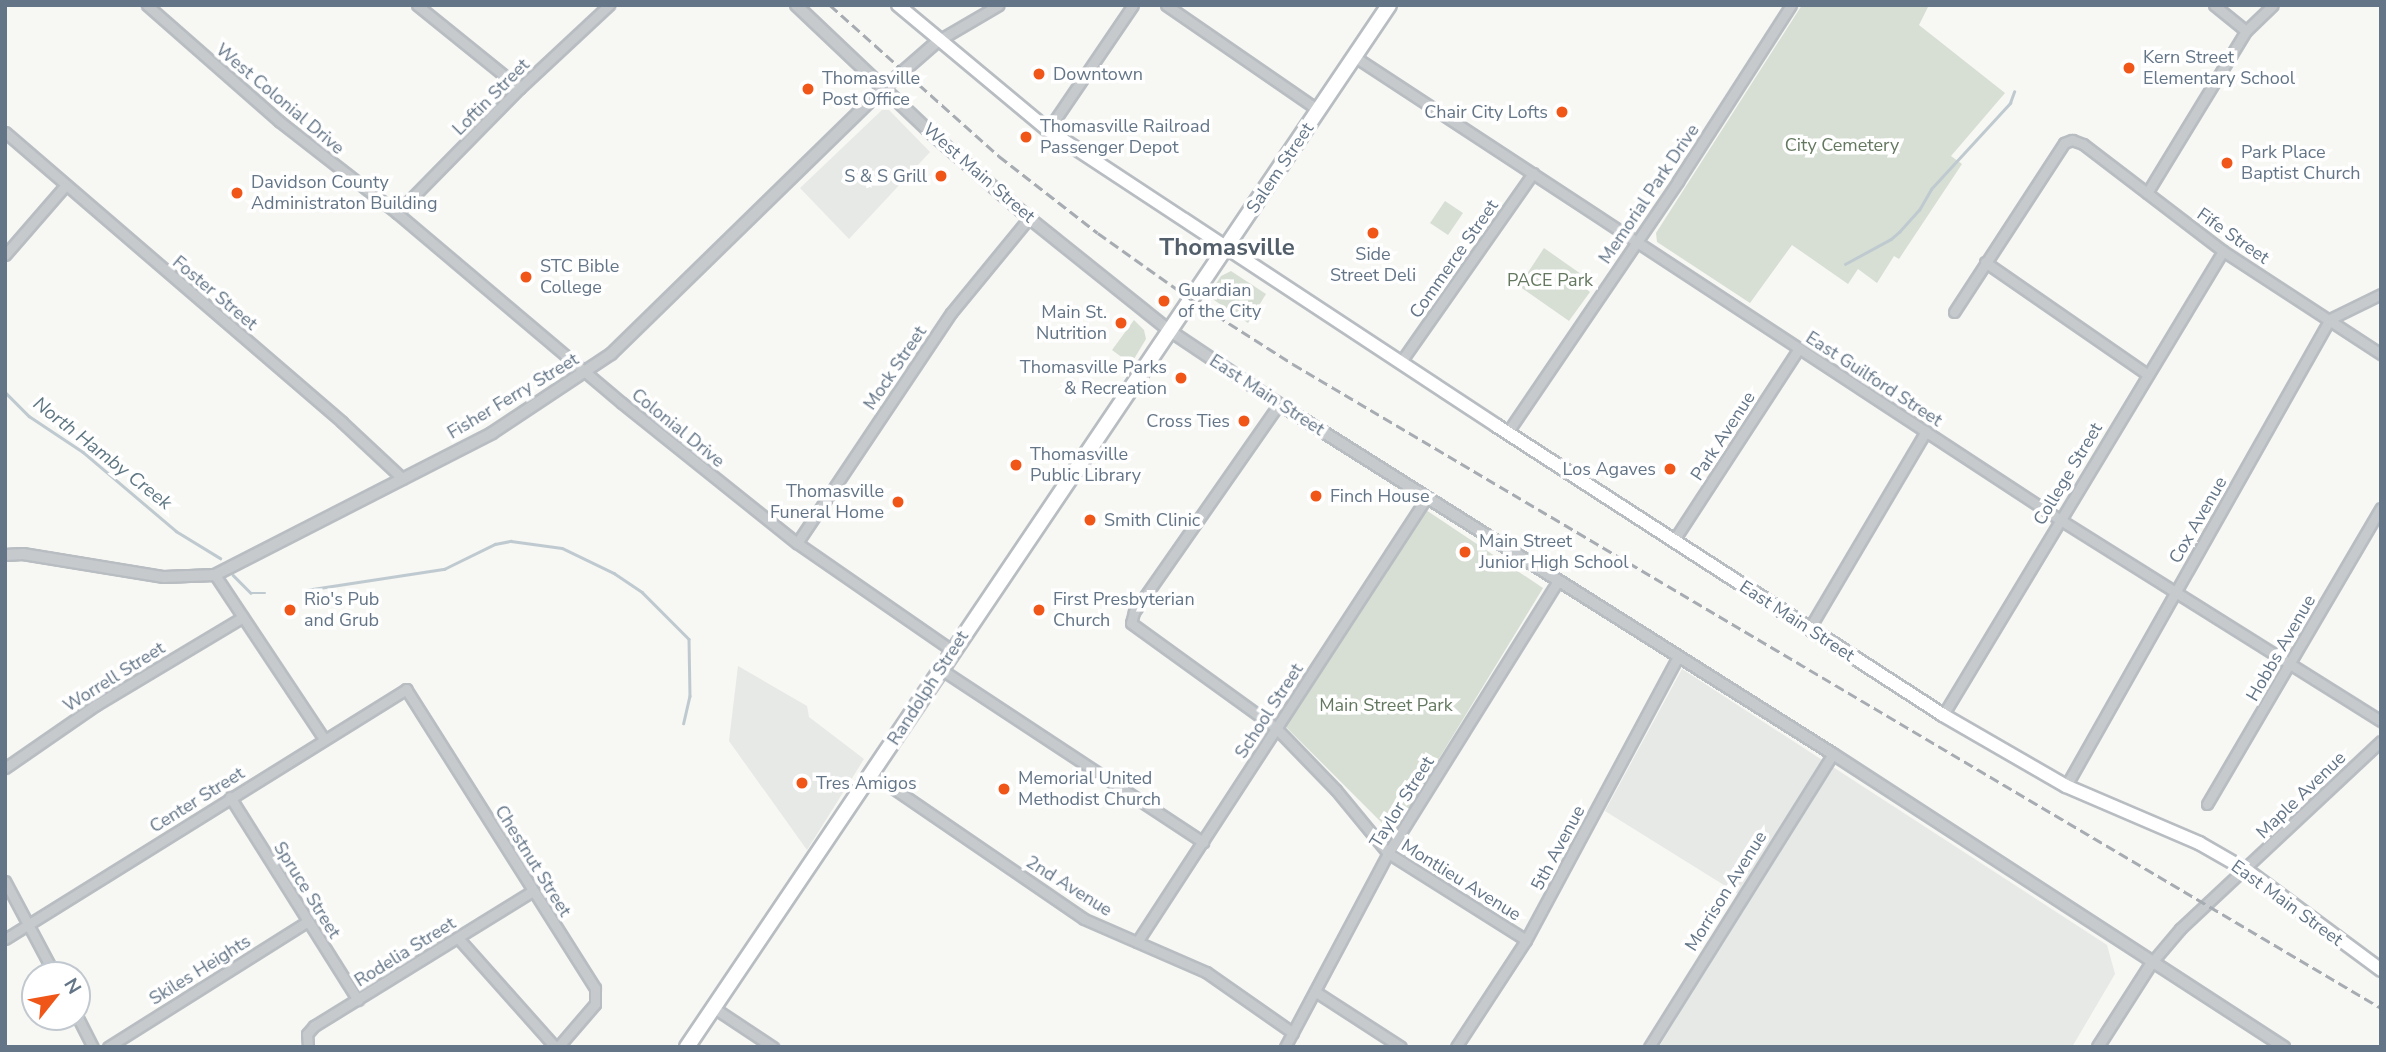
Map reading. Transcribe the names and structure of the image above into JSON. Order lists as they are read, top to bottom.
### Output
{
  "streets": {
    "main road": ["Salem Street", "East Main Street", "Randolph Street"],
    "street": [
      "Loftin Street",
      "West Colonial Drive",
      "West Main Street",
      "Memorial Park Drive",
      "Fife Street",
      "Commerce Street",
      "Foster Street",
      "Mock Street",
      "East Guilford Street",
      "Fisher Ferry Street",
      "Colonial Drive",
      "Park Avenue",
      "College Street",
      "Cox Avenue",
      "Hobbs Avenue",
      "Worrell Street",
      "School Street",
      "Maple Avenue",
      "Center Street",
      "Taylor Street",
      "5th Avenue",
      "Chestnut Street",
      "Montlieu Avenue",
      "2nd Avenue",
      "Spruce Street",
      "Morrison Avenue",
      "Rodelia Street",
      "Skiles Heights"
    ]
  },
  "crossings": [
    ["Loftin Street", "West Colonial Drive"],
    ["Loftin Street", "Colonial Drive"],
    ["West Colonial Drive", "Colonial Drive"],
    ["Salem Street", "West Main Street"],
    ["Salem Street", "East Guilford Street"],
    ["Salem Street", "East Main Street"],
    ["Salem Street", "Randolph Street"],
    ["West Main Street", "Mock Street"],
    ["West Main Street", "East Main Street"],
    ["West Main Street", "Fisher Ferry Street"],
    ["West Main Street", "Randolph Street"],
    ["Memorial Park Drive", "East Guilford Street"],
    ["Memorial Park Drive", "East Main Street"],
    ["Fife Street", "College Street"],
    ["Fife Street", "Cox Avenue"],
    ["Commerce Street", "East Guilford Street"],
    ["Commerce Street", "East Main Street"],
    ["Foster Street", "Fisher Ferry Street"],
    ["Mock Street", "Colonial Drive"],
    ["East Guilford Street", "Park Avenue"],
    ["East Guilford Street", "College Street"],
    ["East Guilford Street", "Cox Avenue"],
    ["East Guilford Street", "Hobbs Avenue"],
    ["East Main Street", "Park Avenue"],
    ["East Main Street", "College Street"],
    ["East Main Street", "Cox Avenue"],
    ["East Main Street", "Randolph Street"],
    ["East Main Street", "School Street"],
    ["East Main Street", "Maple Avenue"],
    ["East Main Street", "Taylor Street"],
    ["East Main Street", "5th Avenue"],
    ["East Main Street", "Montlieu Avenue"],
    ["East Main Street", "Morrison Avenue"],
    ["Fisher Ferry Street", "Colonial Drive"],
    ["Colonial Drive", "Randolph Street"],
    ["Randolph Street", "2nd Avenue"],
    ["School Street", "Montlieu Avenue"],
    ["School Street", "2nd Avenue"],
    ["Center Street", "Chestnut Street"],
    ["Center Street", "Spruce Street"],
    ["Taylor Street", "Montlieu Avenue"],
    ["Taylor Street", "2nd Avenue"],
    ["5th Avenue", "Montlieu Avenue"],
    ["Chestnut Street", "Rodelia Street"],
    ["Spruce Street", "Rodelia Street"],
    ["Spruce Street", "Skiles Heights"]
  ],
  "districts": ["Thomasville"],
  "water": ["North Hamby Creek"],
  "parks": ["City Cemetery", "PACE Park", "Main Street Park"],
  "places": [
    "Kern Street Elementary School",
    "Downtown",
    "Thomasville Post Office",
    "Chair City Lofts",
    "Thomasville Railroad Passenger Depot",
    "Park Place Baptist Church",
    "S & S Grill",
    "Davidson County Administraton Building",
    "Side Street Deli",
    "STC Bible College",
    "Guardian of the City",
    "Main St. Nutrition",
    "Thomasville Parks & Recreation",
    "Cross Ties",
    "Thomasville Public Library",
    "Los Agaves",
    "Finch House",
    "Thomasville Funeral Home",
    "Smith Clinic",
    "Main Street Junior High School",
    "Rio's Pub and Grub",
    "First Presbyterian Church",
    "Tres Amigos",
    "Memorial United Methodist Church"
  ],
  "north": "top right"
}
